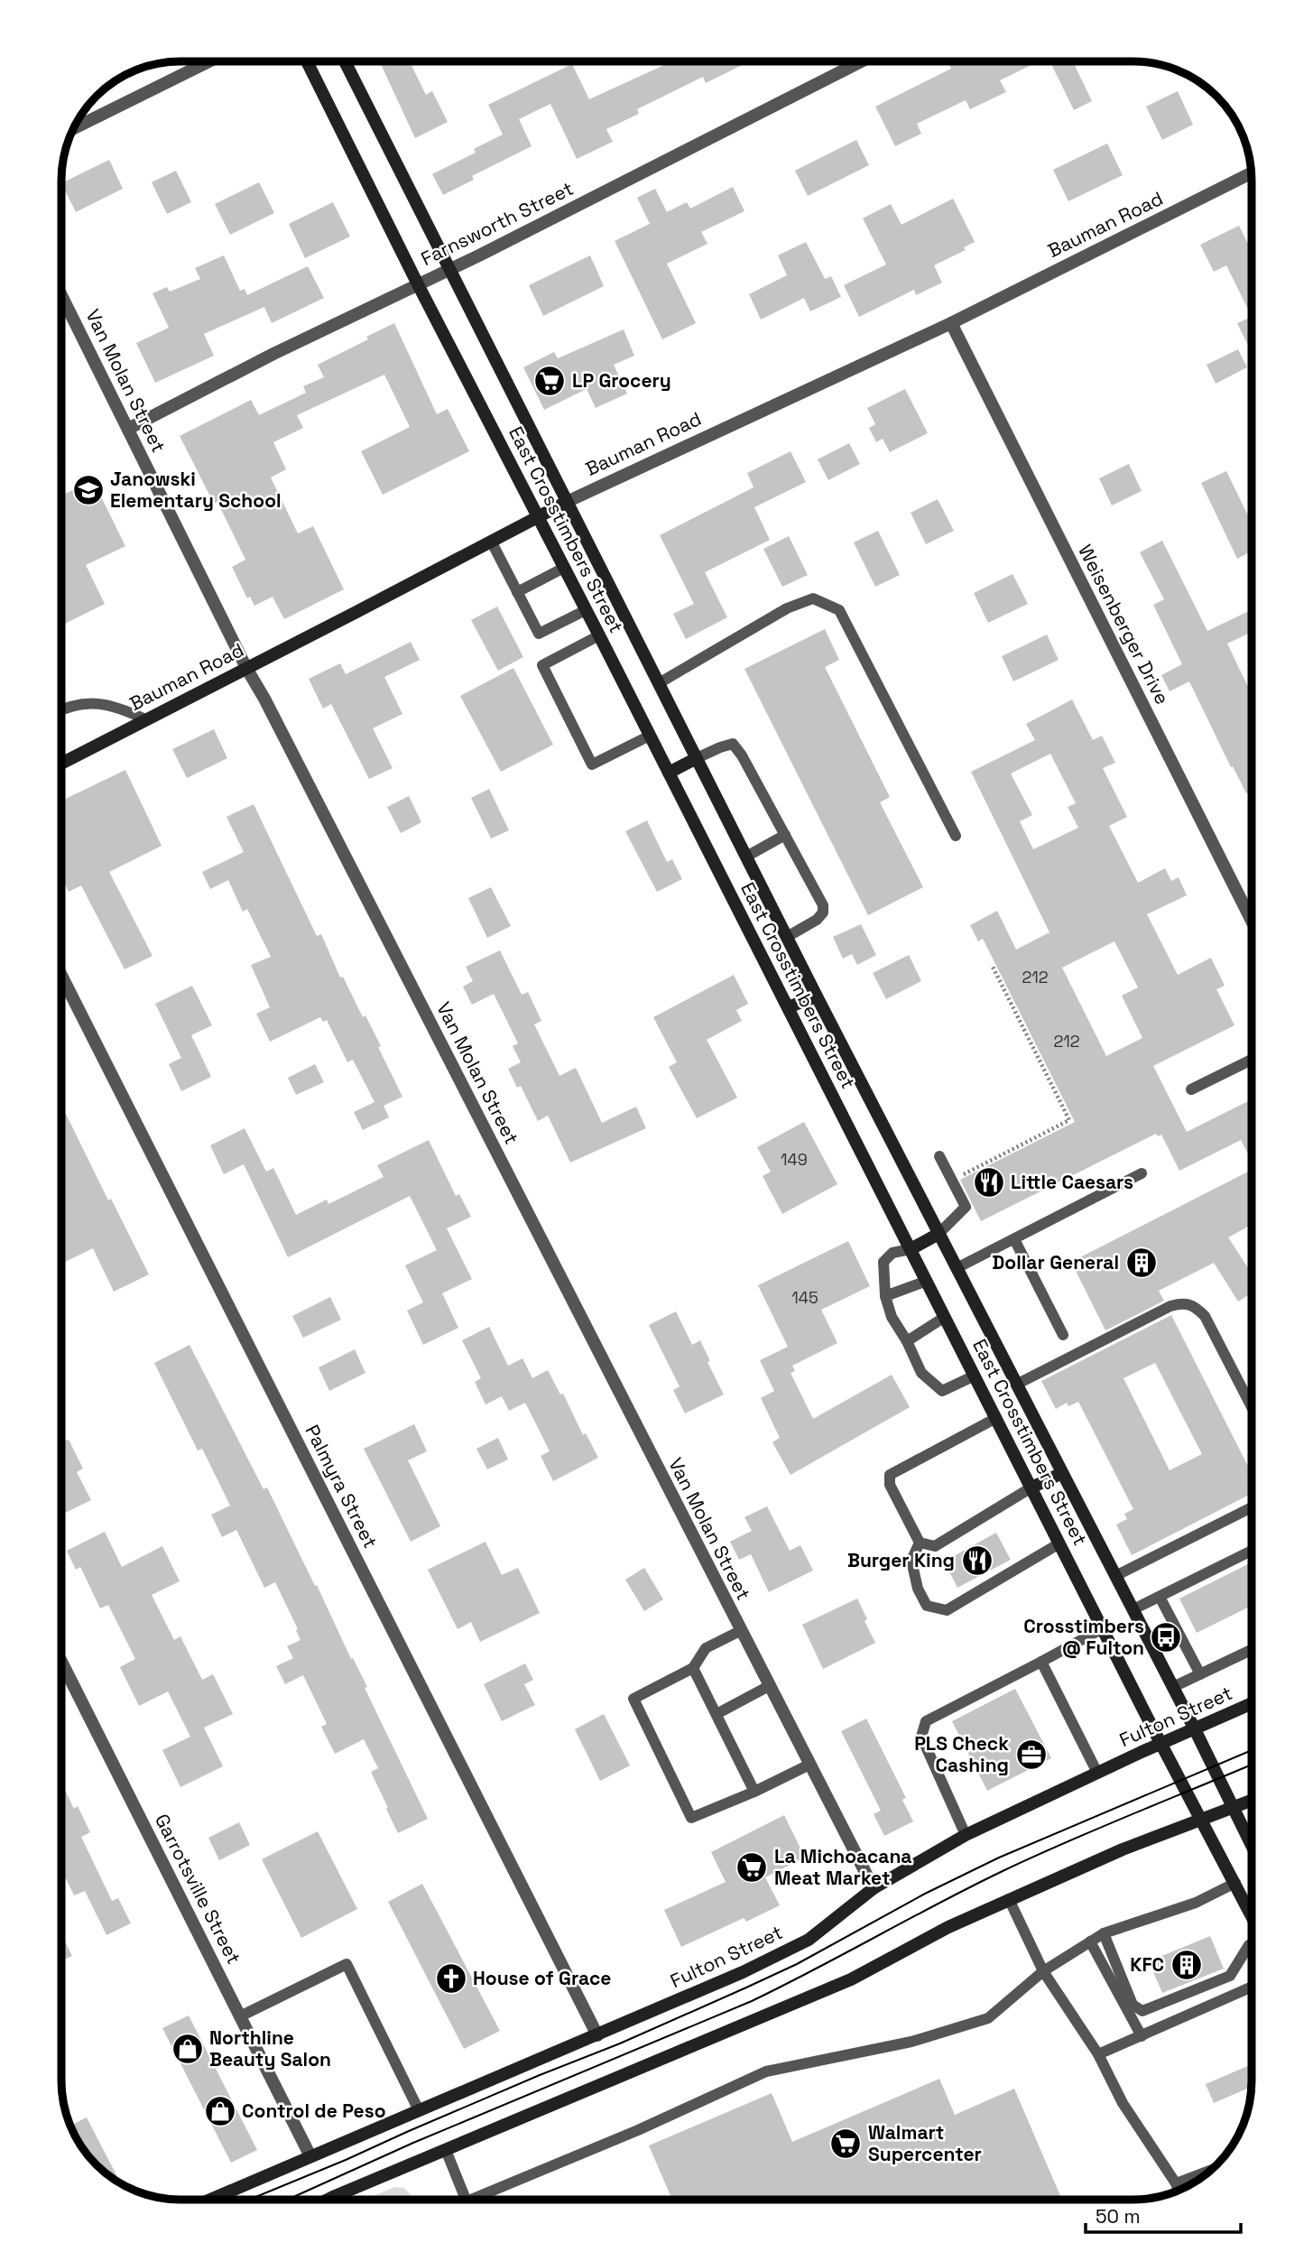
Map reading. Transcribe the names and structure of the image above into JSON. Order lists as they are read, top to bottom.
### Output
{
  "streets": {
    "main road": ["Bauman Road", "East Crosstimbers Street", "Fulton Street"],
    "street": [
      "Farnsworth Street",
      "Van Molan Street",
      "Weisenberger Drive",
      "Palmyra Street",
      "Garrotsville Street"
    ]
  },
  "crossings": [
    ["Farnsworth Street", "Van Molan Street"],
    ["Farnsworth Street", "East Crosstimbers Street"],
    ["Bauman Road", "Van Molan Street"],
    ["Bauman Road", "East Crosstimbers Street"],
    ["Bauman Road", "Weisenberger Drive"],
    ["Van Molan Street", "Fulton Street"],
    ["East Crosstimbers Street", "Fulton Street"],
    ["Palmyra Street", "Fulton Street"],
    ["Fulton Street", "Garrotsville Street"]
  ],
  "places": {
    "supermarket": ["LP Grocery", "La Michoacana Meat Market", "Walmart Supercenter"],
    "school or university": ["Janowski Elementary School"],
    "restaurant": ["Little Caesars", "Burger King"],
    "building": ["Dollar General", "KFC"],
    "bus stop": ["Crosstimbers @ Fulton"],
    "office": ["PLS Check Cashing"],
    "church": ["House of Grace"],
    "shop": ["Northline Beauty Salon", "Control de Peso"]
  },
  "house_numbers": [
    "212",
    "212",
    "149",
    "145"
  ],
  "scale_bar": "50 m"
}
